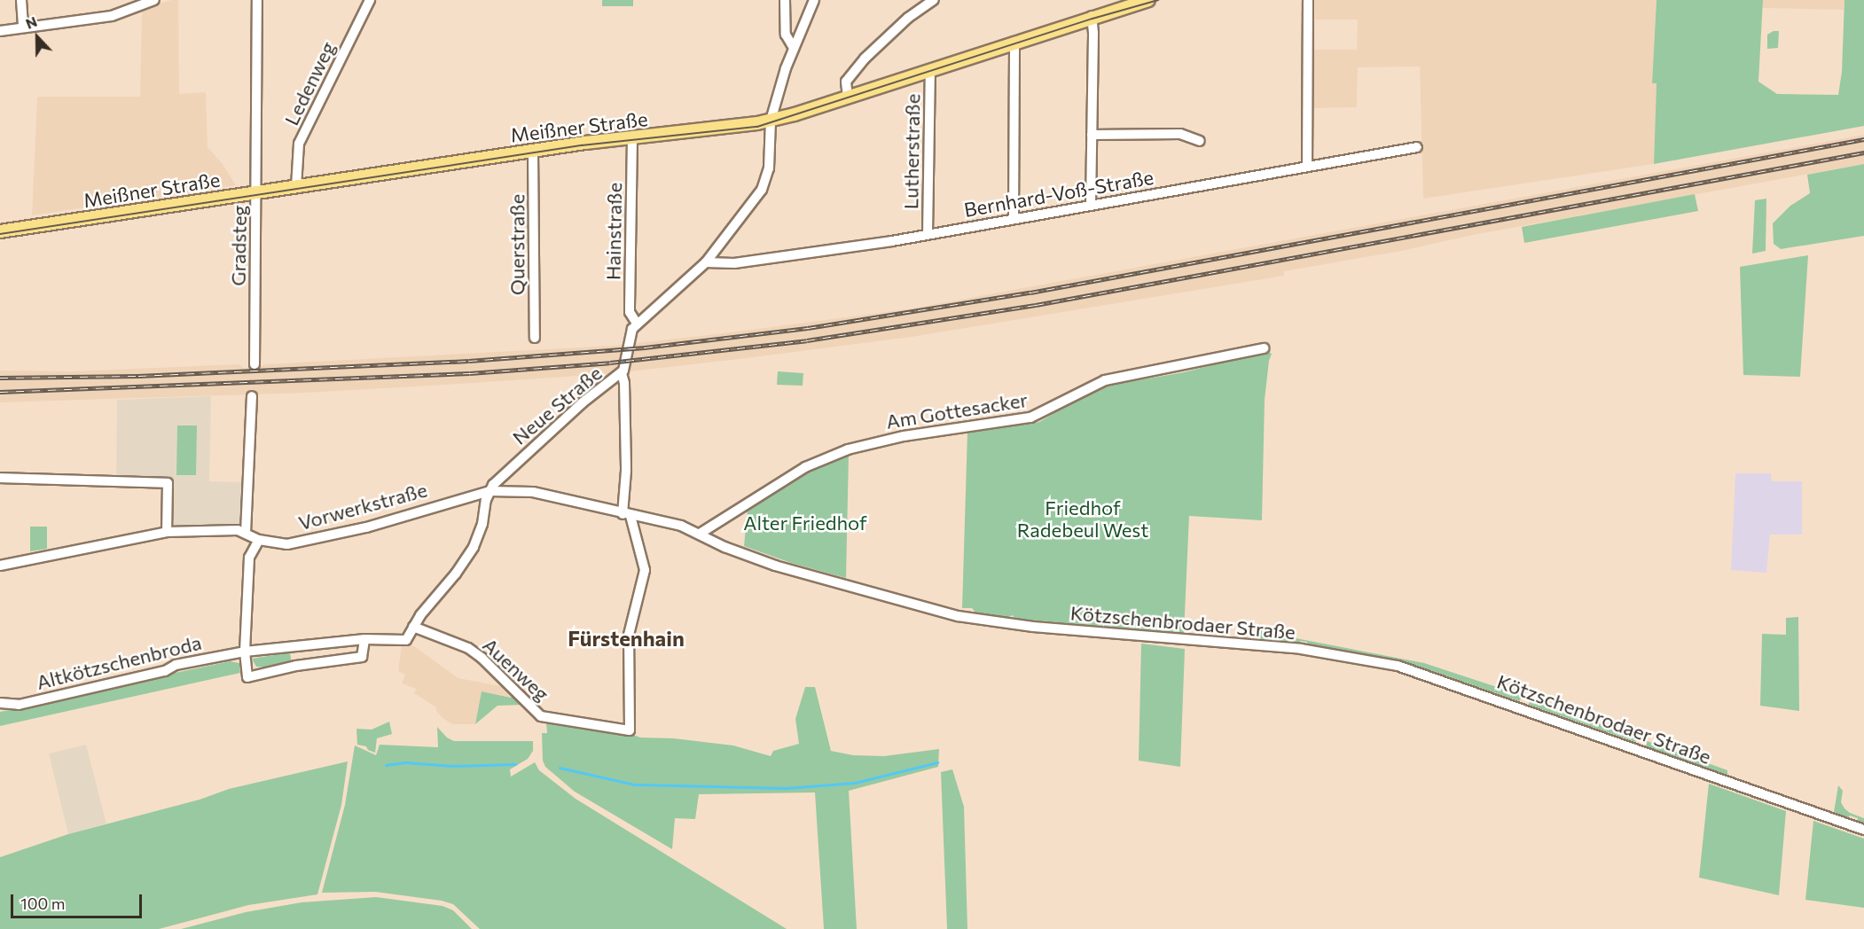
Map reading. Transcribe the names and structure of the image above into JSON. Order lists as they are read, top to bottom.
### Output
{
  "streets": {
    "main road": ["Meißner Straße"],
    "street": [
      "Ledenweg",
      "Lutherstraße",
      "Bernhard-Voß-Straße",
      "Hainstraße",
      "Querstraße",
      "Gradsteg",
      "Neue Straße",
      "Am Gottesacker",
      "Vorwerkstraße",
      "Kötzschenbrodaer Straße",
      "Altkötzschenbroda",
      "Auenweg"
    ]
  },
  "crossings": [
    ["Ledenweg", "Meißner Straße"],
    ["Meißner Straße", "Lutherstraße"],
    ["Meißner Straße", "Hainstraße"],
    ["Meißner Straße", "Querstraße"],
    ["Meißner Straße", "Gradsteg"],
    ["Meißner Straße", "Neue Straße"],
    ["Lutherstraße", "Bernhard-Voß-Straße"],
    ["Bernhard-Voß-Straße", "Neue Straße"],
    ["Hainstraße", "Neue Straße"],
    ["Neue Straße", "Vorwerkstraße"],
    ["Neue Straße", "Kötzschenbrodaer Straße"],
    ["Neue Straße", "Altkötzschenbroda"],
    ["Neue Straße", "Auenweg"],
    ["Am Gottesacker", "Kötzschenbrodaer Straße"],
    ["Vorwerkstraße", "Kötzschenbrodaer Straße"],
    ["Kötzschenbrodaer Straße", "Auenweg"]
  ],
  "districts": ["Fürstenhain"],
  "parks": ["Friedhof Radebeul West", "Alter Friedhof"],
  "scale_bar": "100 m",
  "north": "top"
}
